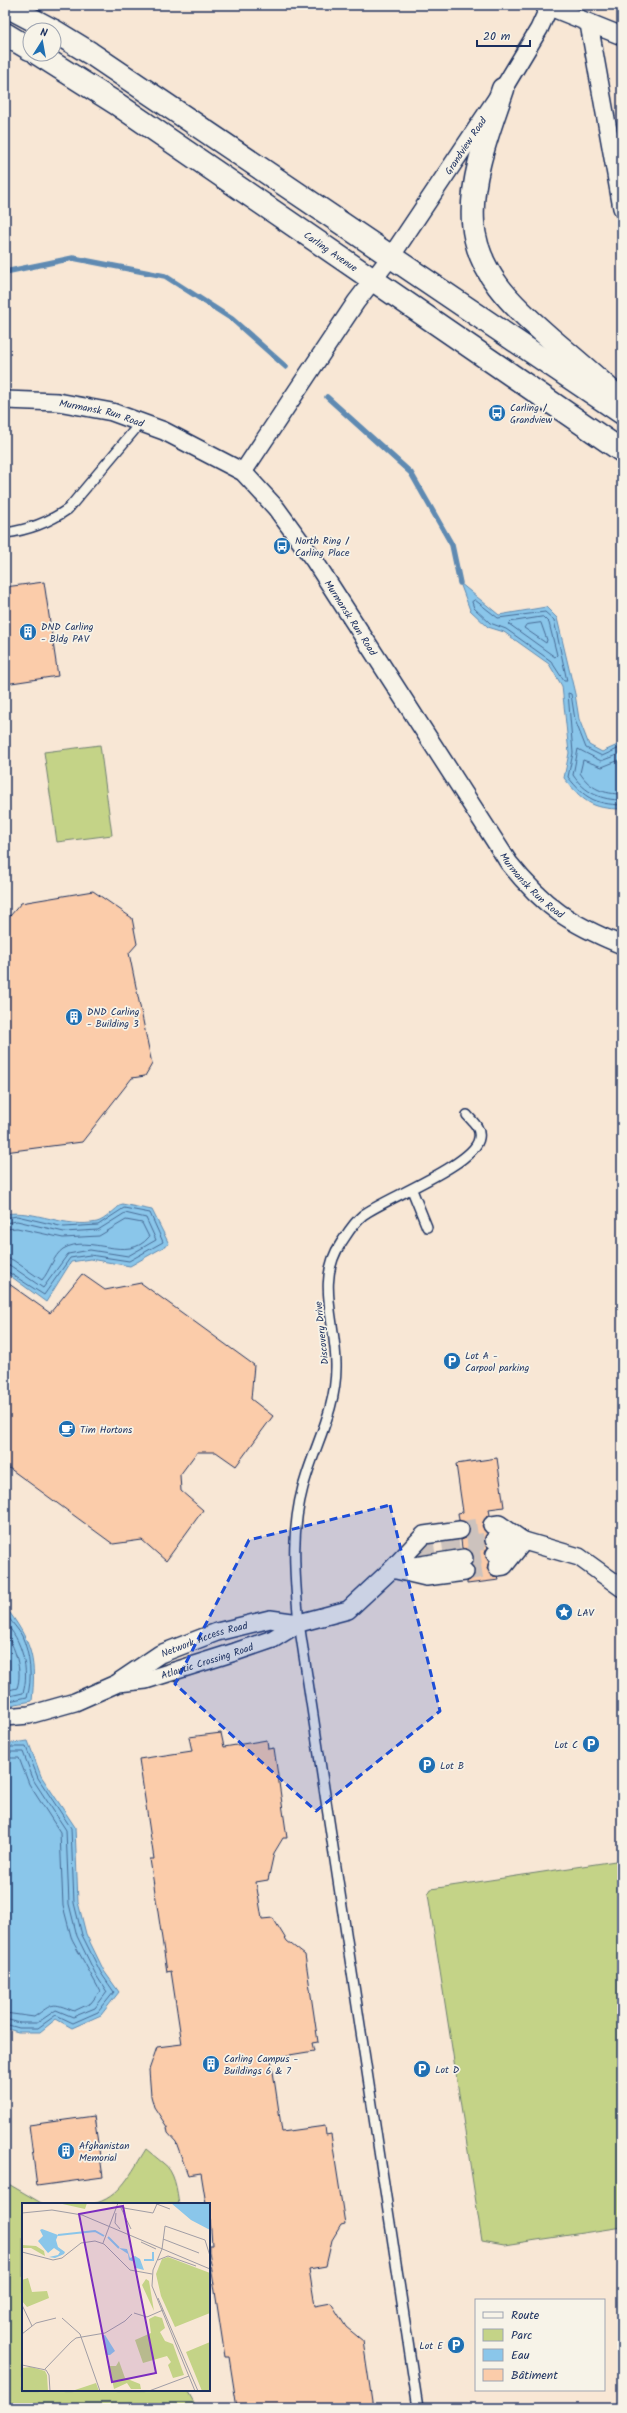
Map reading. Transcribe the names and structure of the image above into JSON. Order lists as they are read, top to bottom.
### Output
{
  "streets": {
    "main road": ["Carling Avenue"],
    "street": [
      "Grandview Road",
      "Murmansk Run Road",
      "Network Access Road",
      "Atlantic Crossing Road"
    ],
    "lane": ["Discovery Drive"]
  },
  "crossings": [
    ["Grandview Road", "Carling Avenue"],
    ["Grandview Road", "Murmansk Run Road"],
    ["Discovery Drive", "Network Access Road"],
    ["Discovery Drive", "Atlantic Crossing Road"],
    ["Network Access Road", "Atlantic Crossing Road"]
  ],
  "places": {
    "bus stop": ["Carling / Grandview", "North Ring / Carling Place"],
    "building": [
      "DND Carling - Bldg PAV",
      "DND Carling - Building 3",
      "Carling Campus - Buildings 6 & 7",
      "Afghanistan Memorial"
    ],
    "parking": [
      "Lot A - Carpool parking",
      "Lot C",
      "Lot B",
      "Lot D",
      "Lot E"
    ],
    "cafe": ["Tim Hortons"],
    "place": ["LAV"]
  },
  "legend": [
    "Route",
    "Parc",
    "Eau",
    "Bâtiment"
  ],
  "scale_bar": "20 m",
  "north": "top"
}
